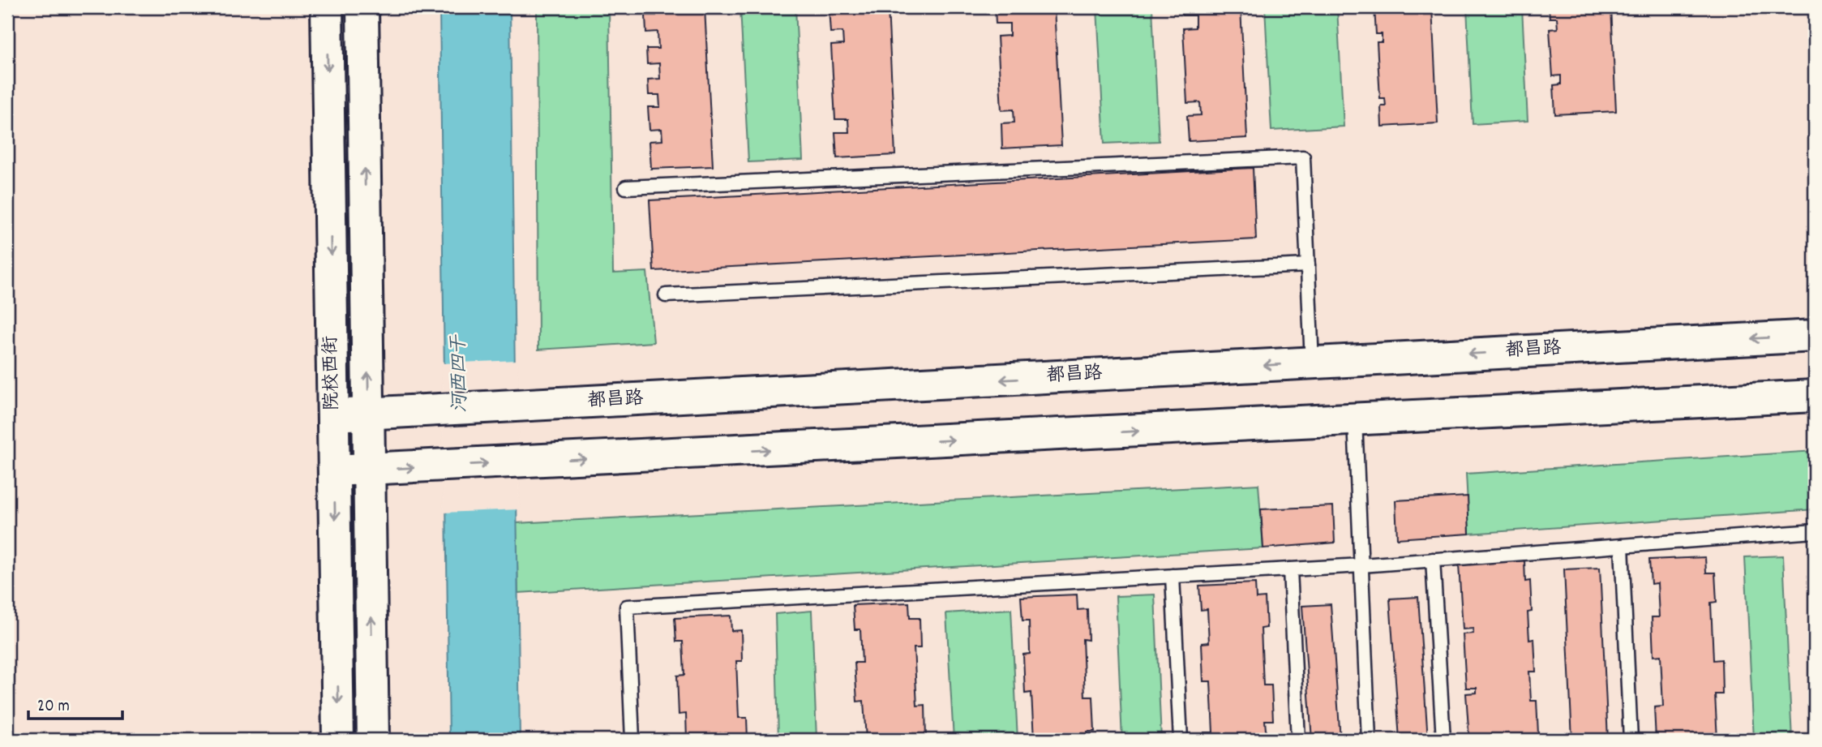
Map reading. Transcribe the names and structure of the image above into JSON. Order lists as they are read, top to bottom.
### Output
{
  "streets": {
    "main road": ["都昌路", "院校西街"]
  },
  "crossings": [
    ["都昌路", "院校西街"]
  ],
  "water": ["河西四干"],
  "scale_bar": "20 m"
}
